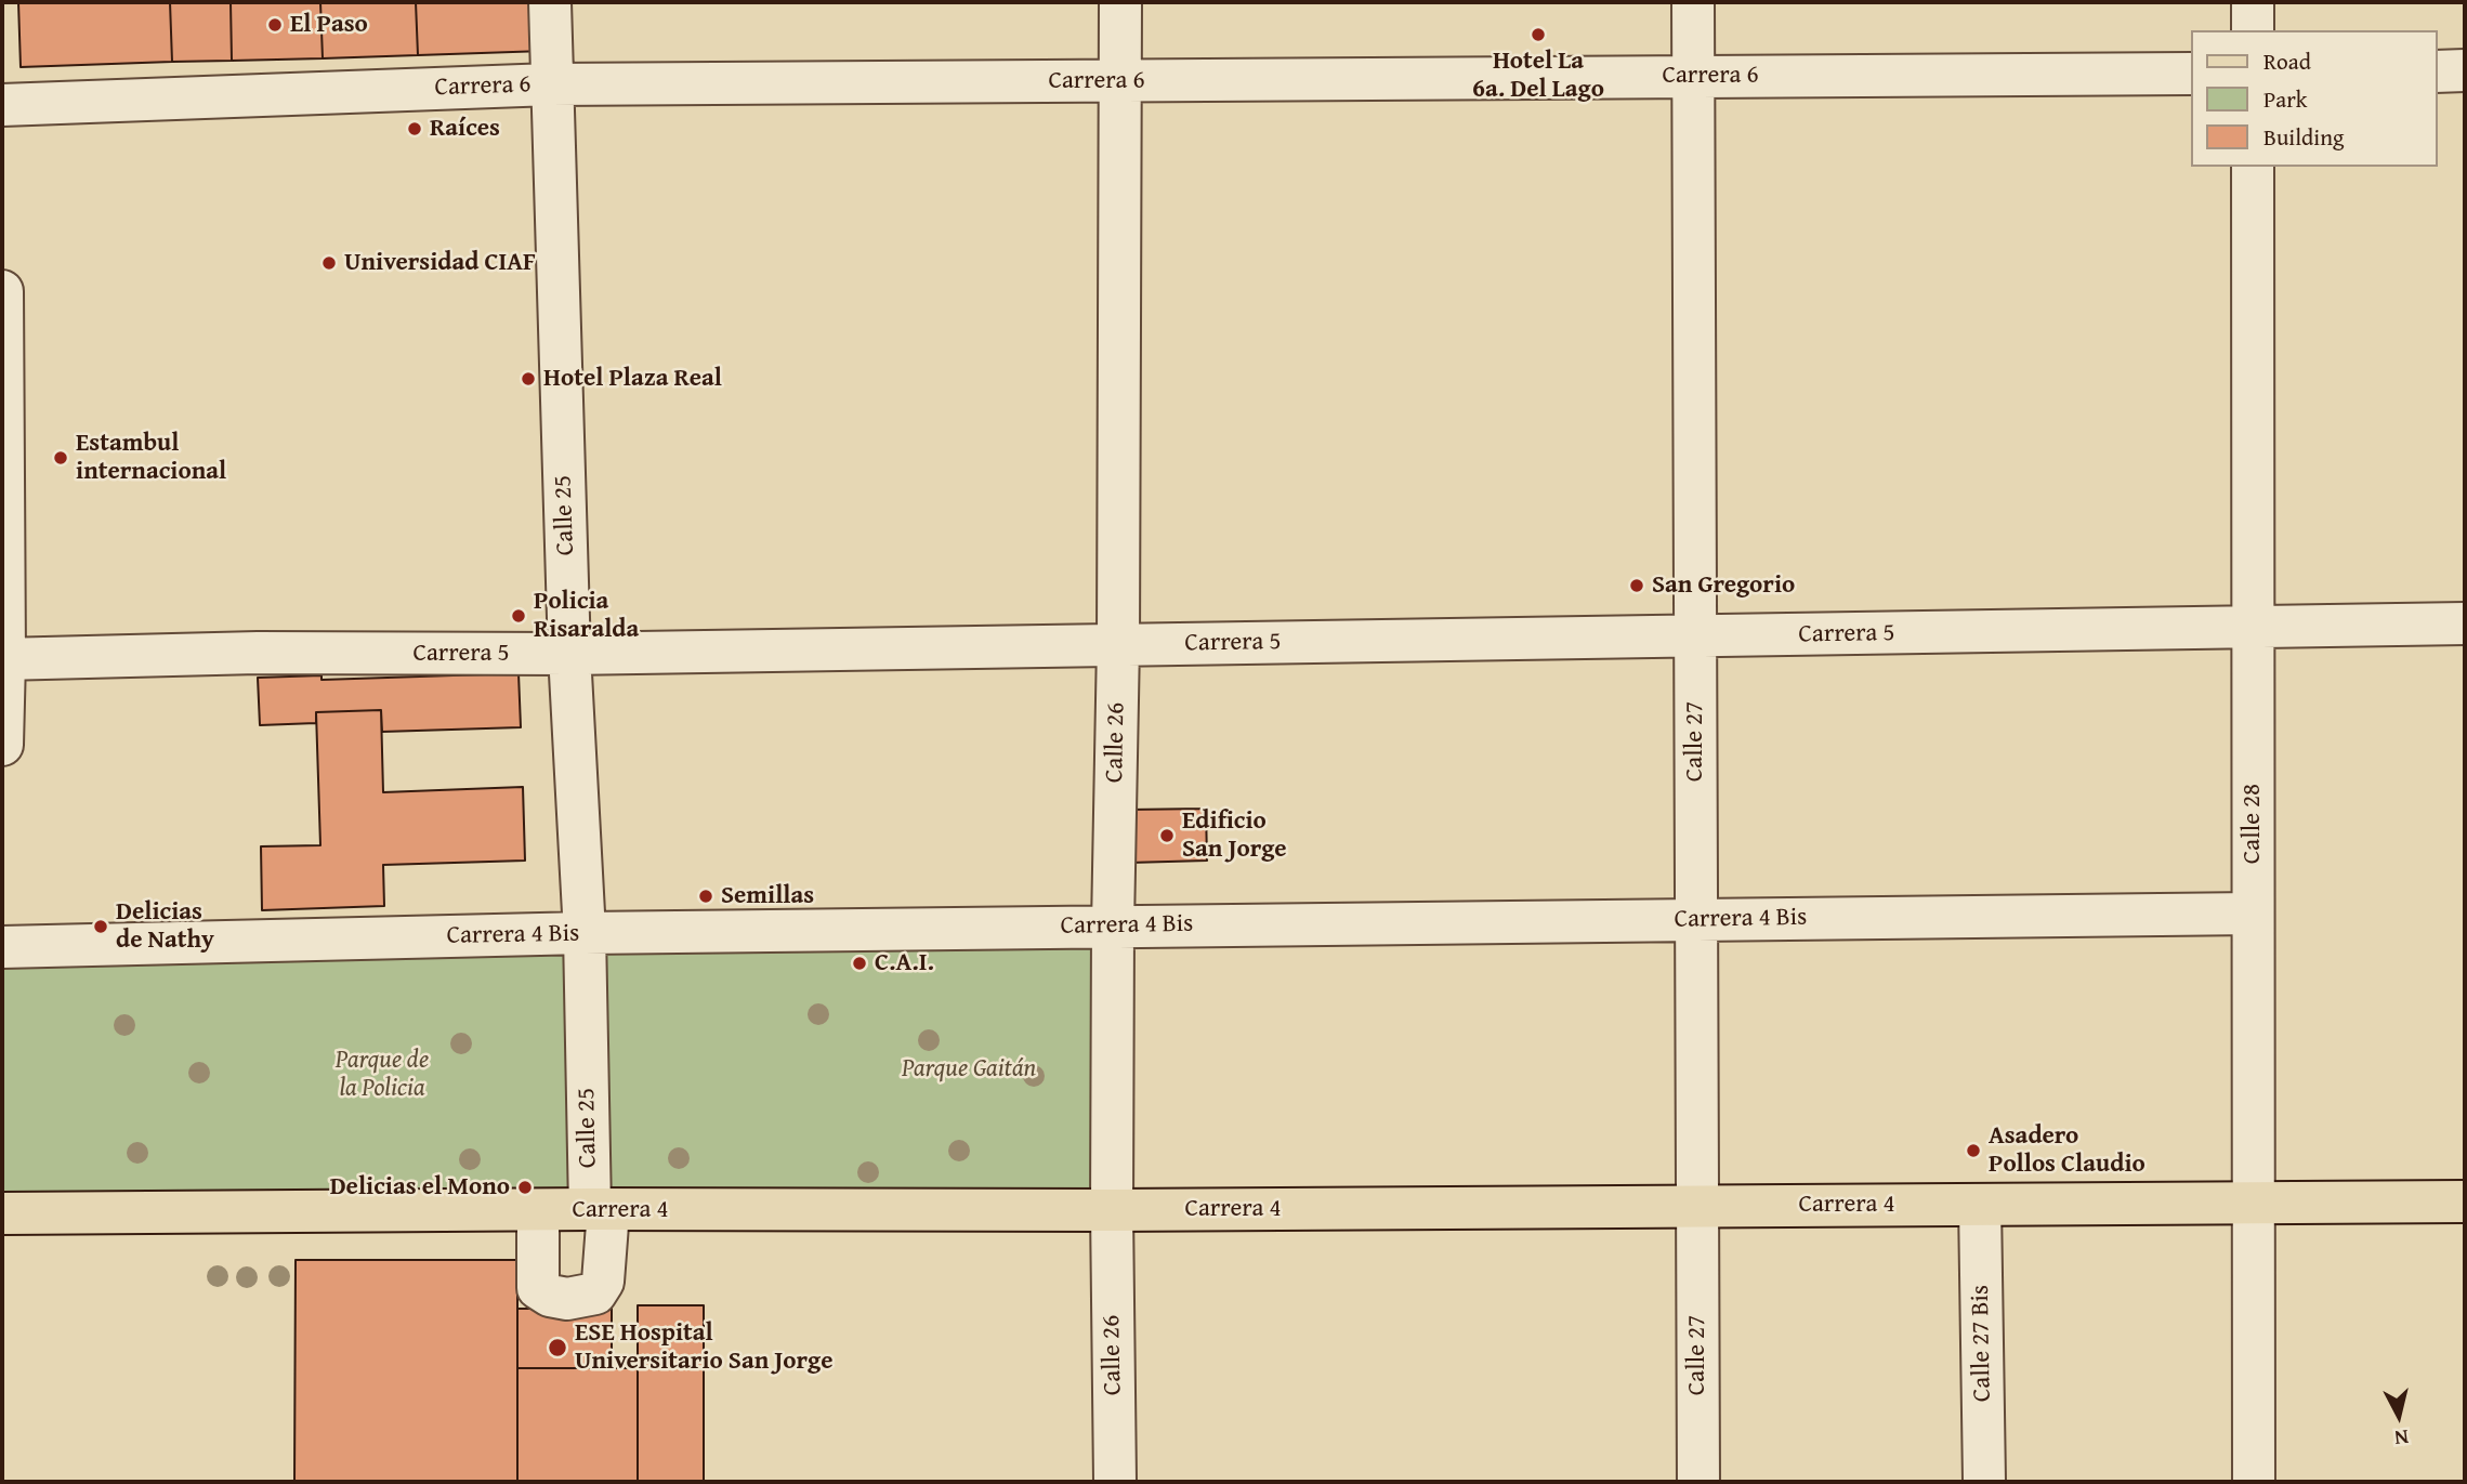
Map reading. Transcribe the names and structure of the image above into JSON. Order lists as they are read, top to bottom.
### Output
{
  "streets": {
    "main road": ["Carrera 4"],
    "street": [
      "Carrera 6",
      "Calle 25",
      "Carrera 5",
      "Calle 27",
      "Calle 26",
      "Calle 28",
      "Carrera 4 Bis",
      "Calle 27 Bis"
    ]
  },
  "crossings": [
    ["Carrera 6", "Calle 25"],
    ["Carrera 6", "Calle 27"],
    ["Carrera 6", "Calle 26"],
    ["Calle 25", "Carrera 5"],
    ["Calle 25", "Carrera 4 Bis"],
    ["Calle 25", "Carrera 4"],
    ["Carrera 5", "Calle 27"],
    ["Carrera 5", "Calle 26"],
    ["Carrera 5", "Calle 28"],
    ["Calle 27", "Carrera 4 Bis"],
    ["Calle 27", "Carrera 4"],
    ["Calle 26", "Carrera 4 Bis"],
    ["Calle 26", "Carrera 4"],
    ["Calle 28", "Carrera 4 Bis"],
    ["Calle 28", "Carrera 4"],
    ["Carrera 4", "Calle 27 Bis"]
  ],
  "parks": ["Parque de la Policia", "Parque Gaitán"],
  "places": [
    "El Paso",
    "Hotel La 6a. Del Lago",
    "Raíces",
    "Universidad CIAF",
    "Hotel Plaza Real",
    "Estambul internacional",
    "San Gregorio",
    "Policia Risaralda",
    "Edificio San Jorge",
    "Semillas",
    "Delicias de Nathy",
    "C.A.I.",
    "Asadero Pollos Claudio",
    "Delicias el Mono",
    "ESE Hospital Universitario San Jorge"
  ],
  "legend": ["Road", "Park", "Building"],
  "north": "bottom"
}
